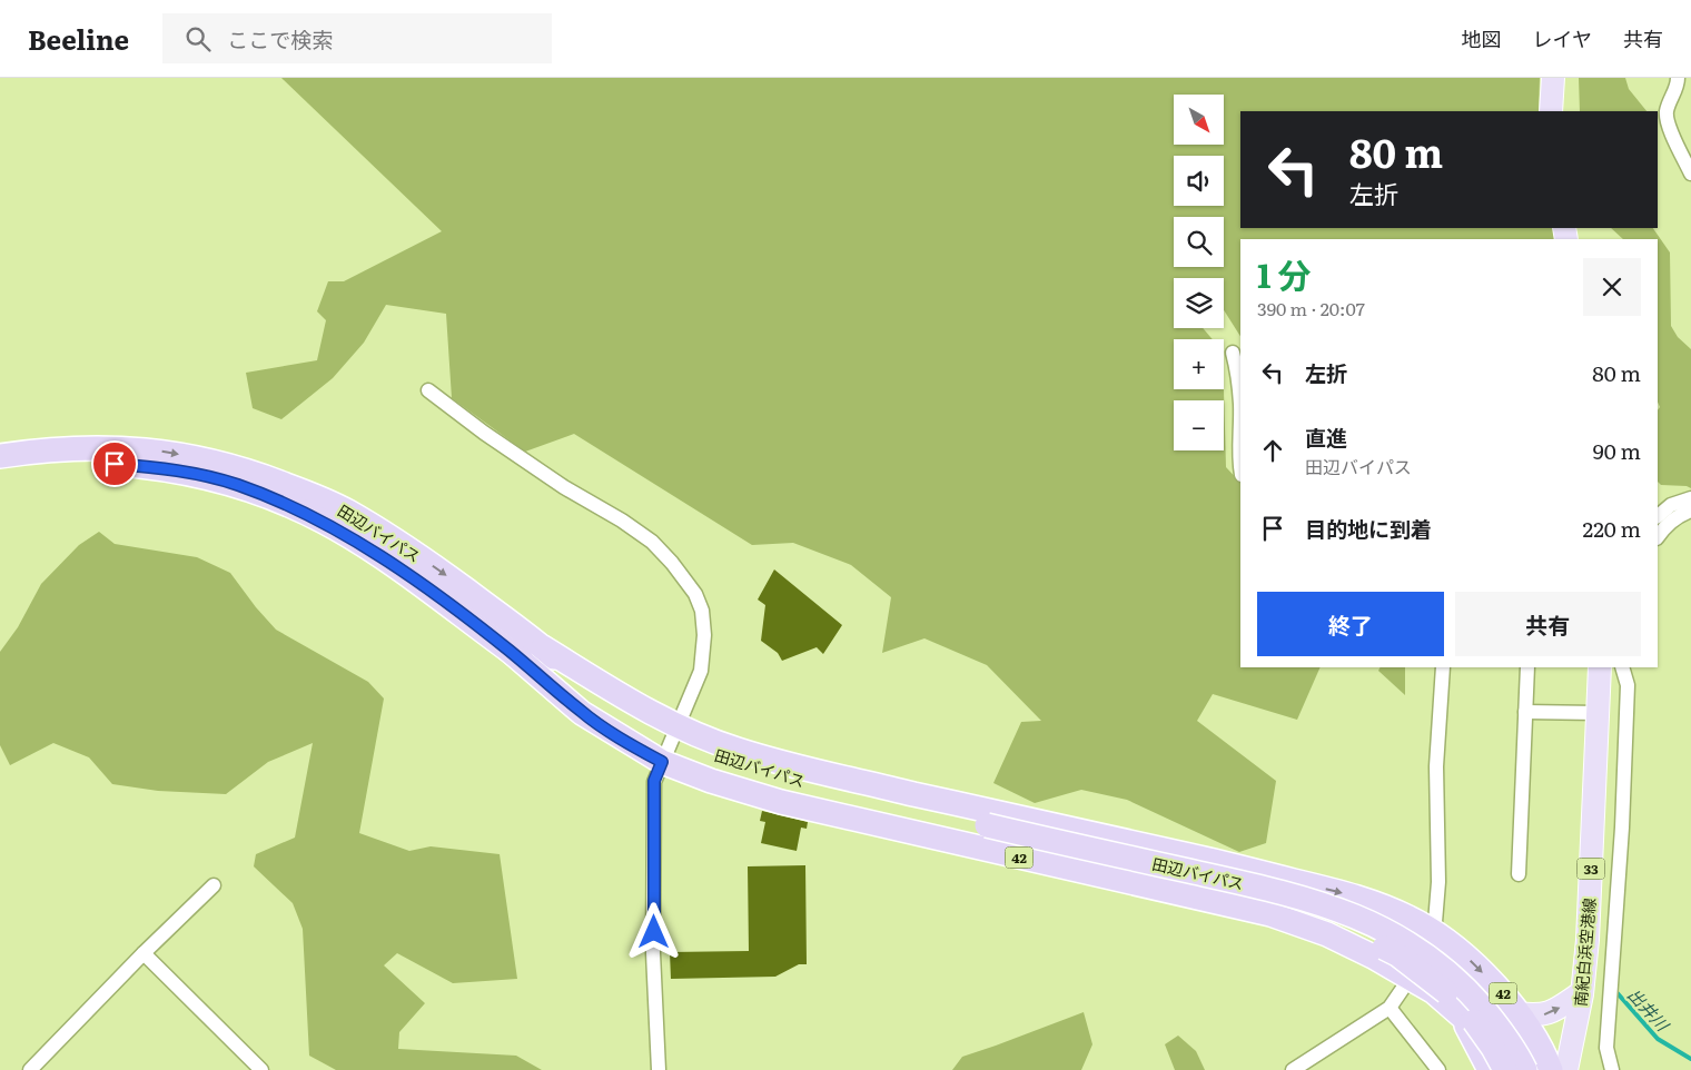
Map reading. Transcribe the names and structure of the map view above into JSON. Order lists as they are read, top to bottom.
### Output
{
  "streets": {
    "highway": ["田辺バイパス", "42"],
    "main road": ["33", "南紀白浜空港線"]
  },
  "crossings": [
    ["田辺バイパス", "42"]
  ],
  "water": ["出井川"],
  "north": "bottom right",
  "page": {
    "header": "Beeline",
    "search": "ここで検索",
    "nav": ["地図", "レイヤ", "共有"],
    "map_buttons": ["+", "−"],
    "turn": ["80 m", "左折"],
    "heading": ["1 分", "390 m · 20:07"],
    "list": [
      {
        "name": "左折",
        "value": "80 m"
      },
      {
        "name": "直進",
        "note": "田辺バイパス",
        "value": "90 m"
      },
      {
        "name": "目的地に到着",
        "value": "220 m"
      }
    ],
    "buttons": ["終了", "共有"]
  }
}
